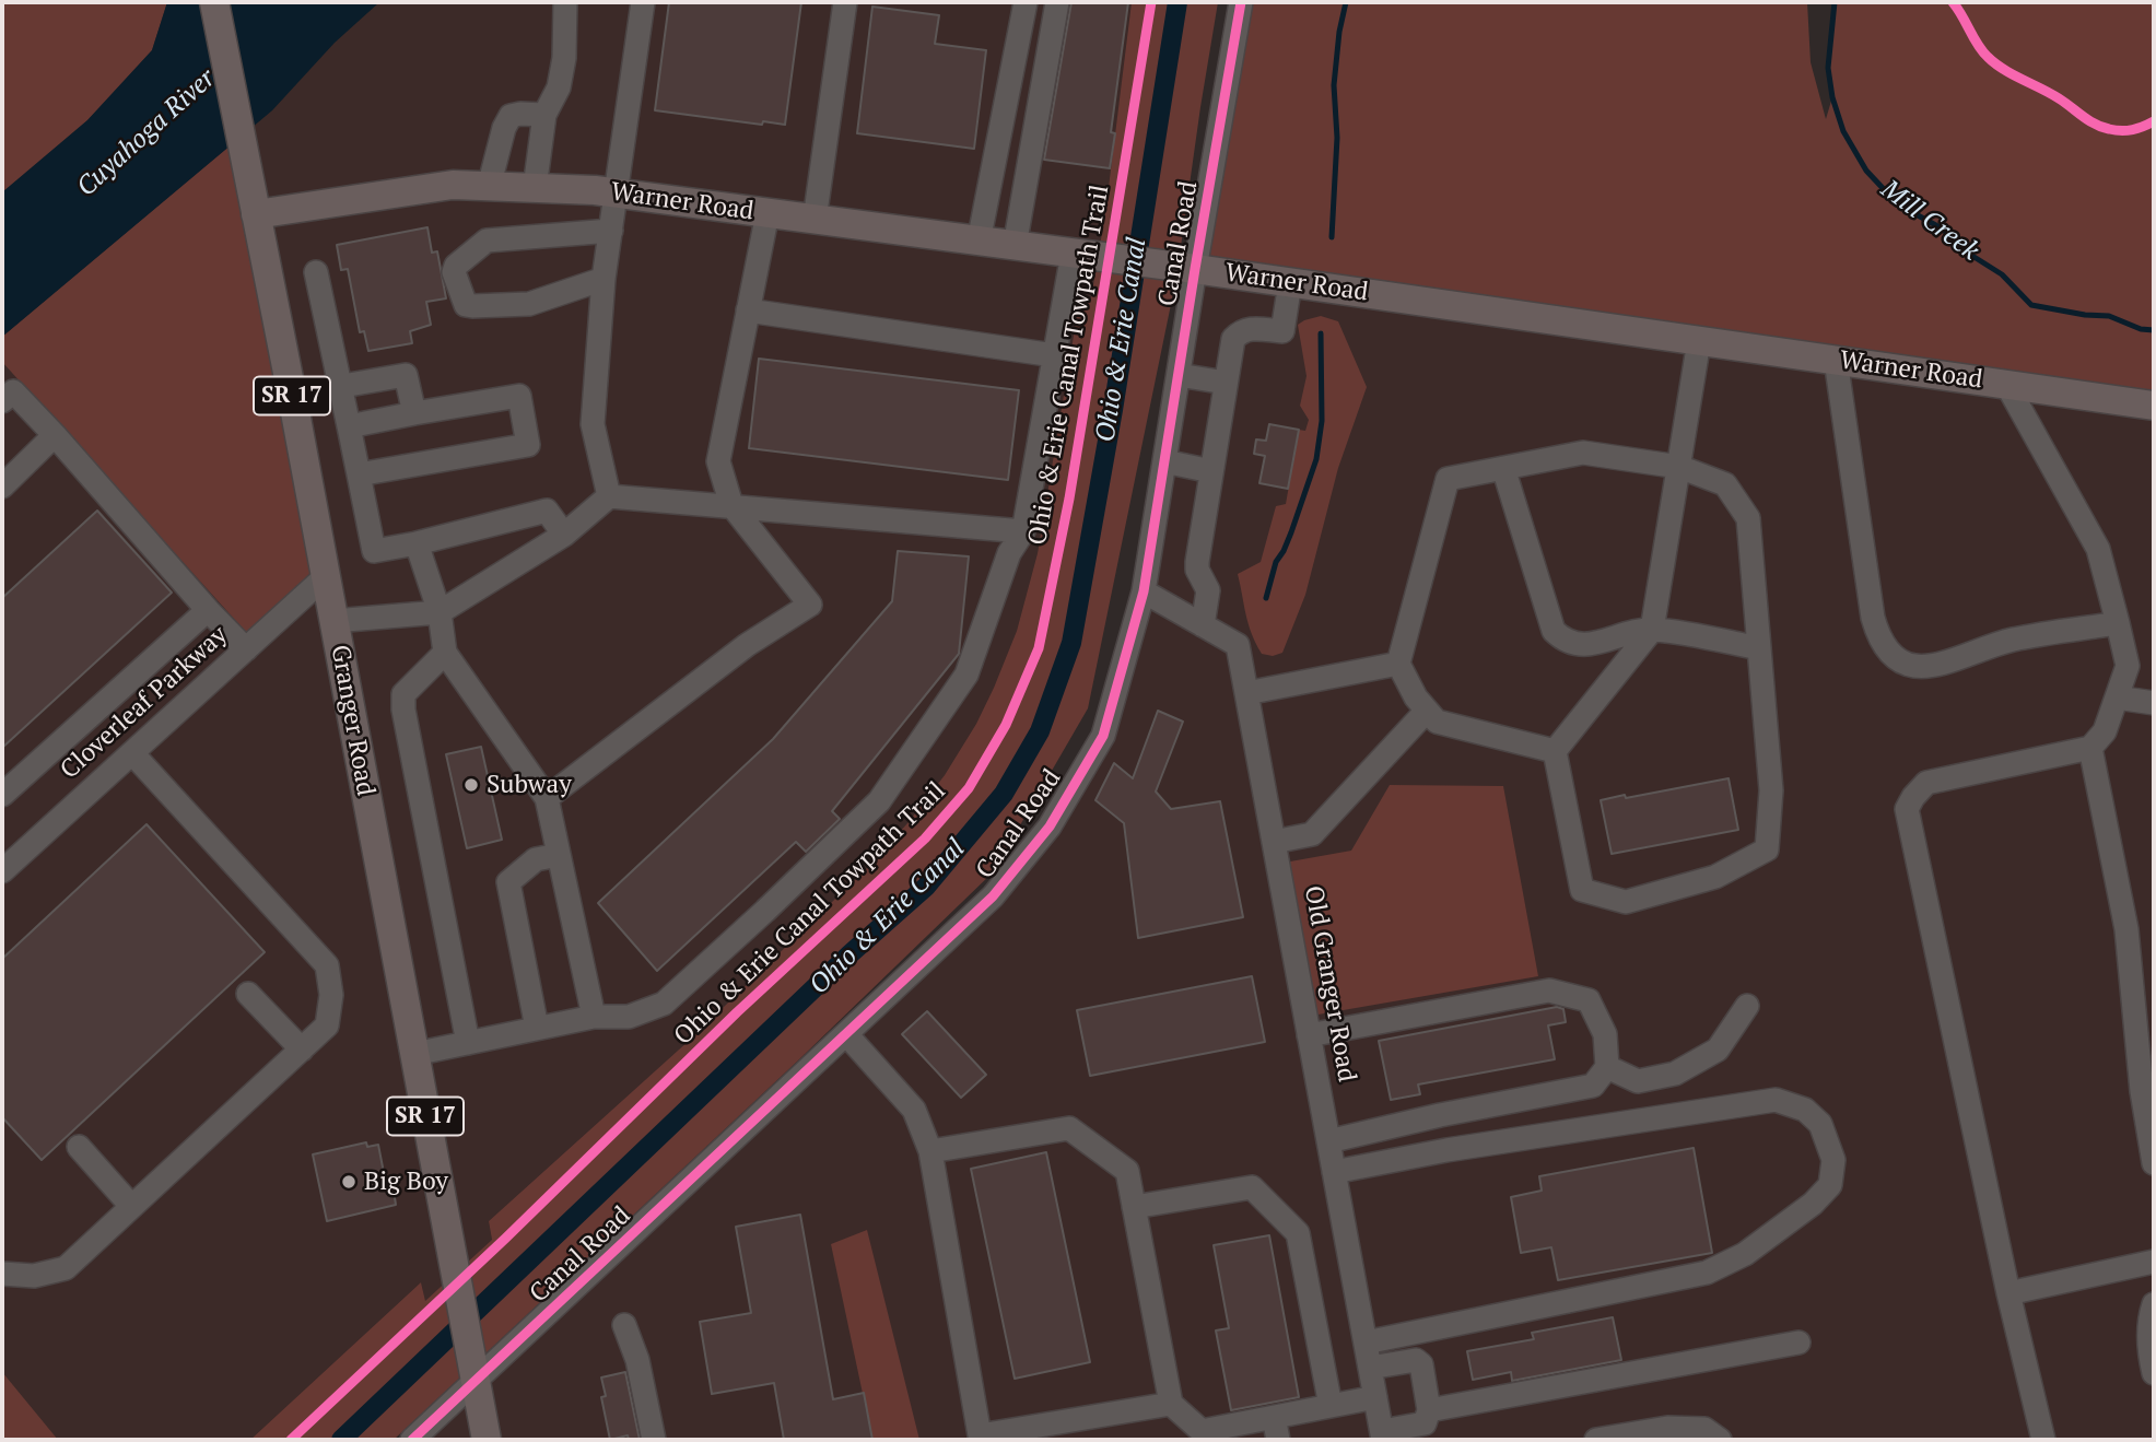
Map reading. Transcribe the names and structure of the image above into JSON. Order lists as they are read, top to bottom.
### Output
{
  "streets": {
    "main road": ["Warner Road", "SR 17", "Granger Road"],
    "street": ["Canal Road", "Cloverleaf Parkway", "Old Granger Road"],
    "cycle path": ["Ohio & Erie Canal Towpath Trail"]
  },
  "crossings": [
    ["Warner Road", "Canal Road"],
    ["Warner Road", "Granger Road"],
    ["Canal Road", "Granger Road"],
    ["Canal Road", "Old Granger Road"],
    ["Cloverleaf Parkway", "Granger Road"]
  ],
  "water": ["Cuyahoga River", "Mill Creek", "Ohio & Erie Canal"],
  "places": ["Subway", "Big Boy"]
}
